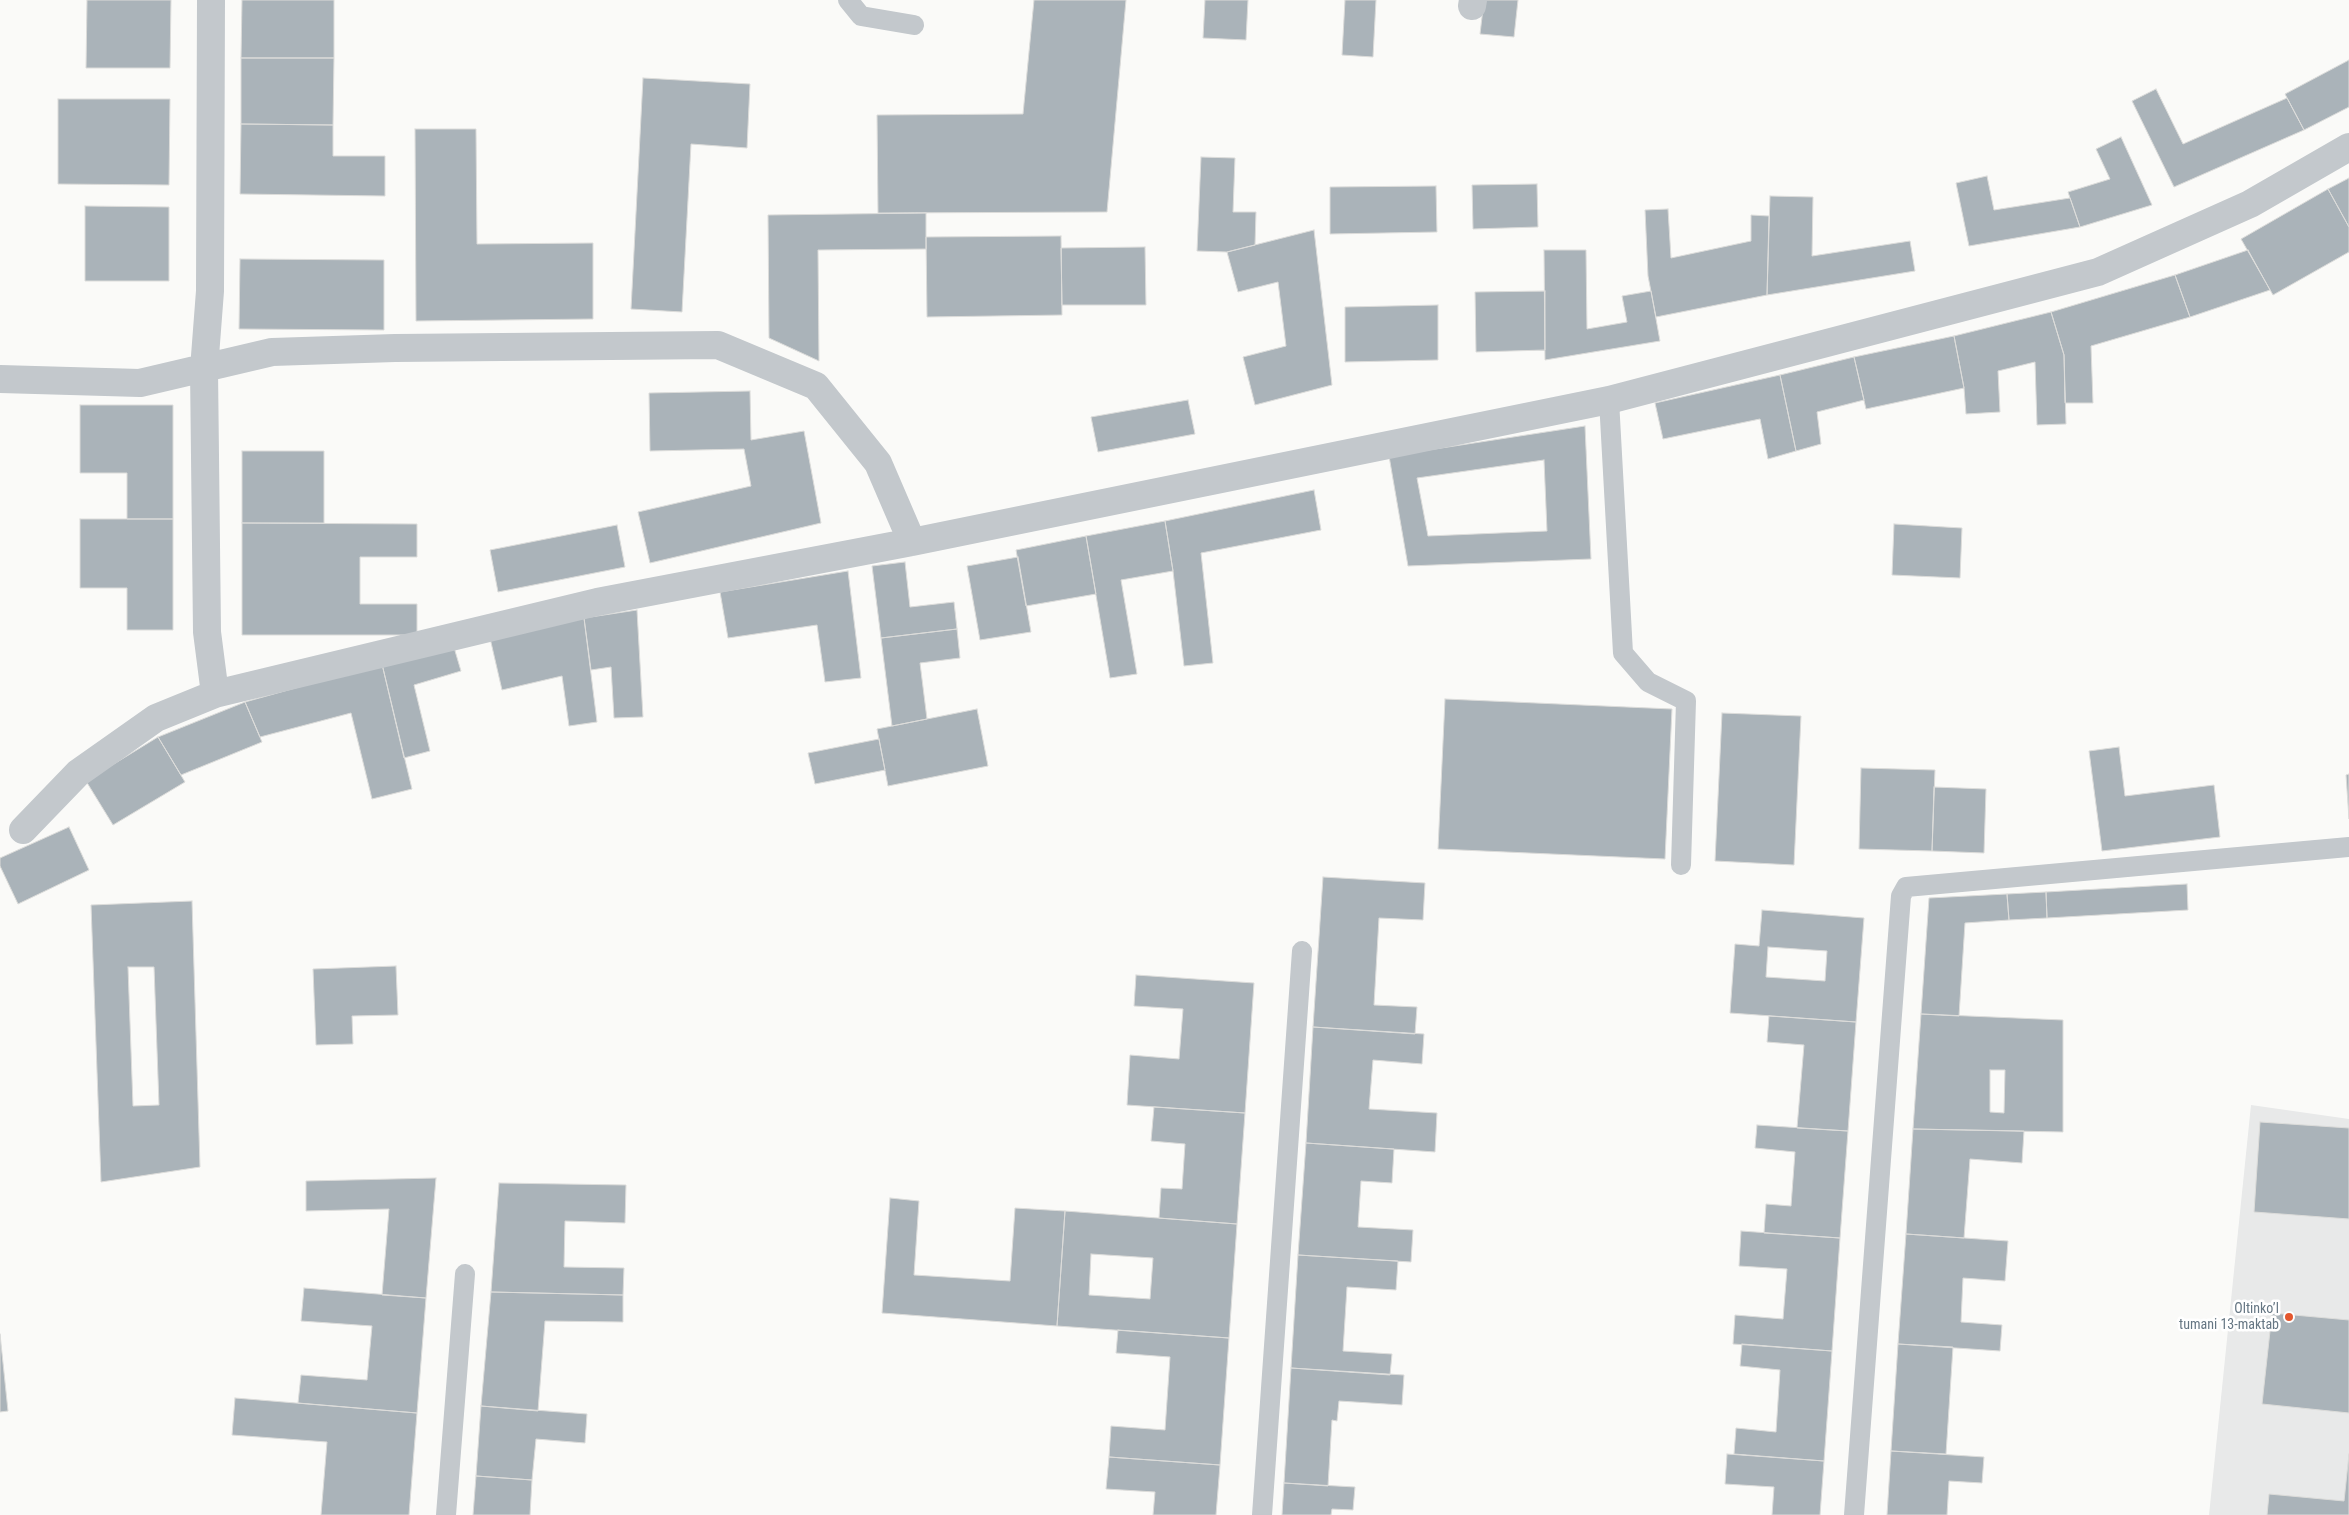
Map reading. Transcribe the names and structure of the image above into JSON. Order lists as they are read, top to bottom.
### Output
{
  "places": ["Oltinko’l tumani 13-maktab"]
}
